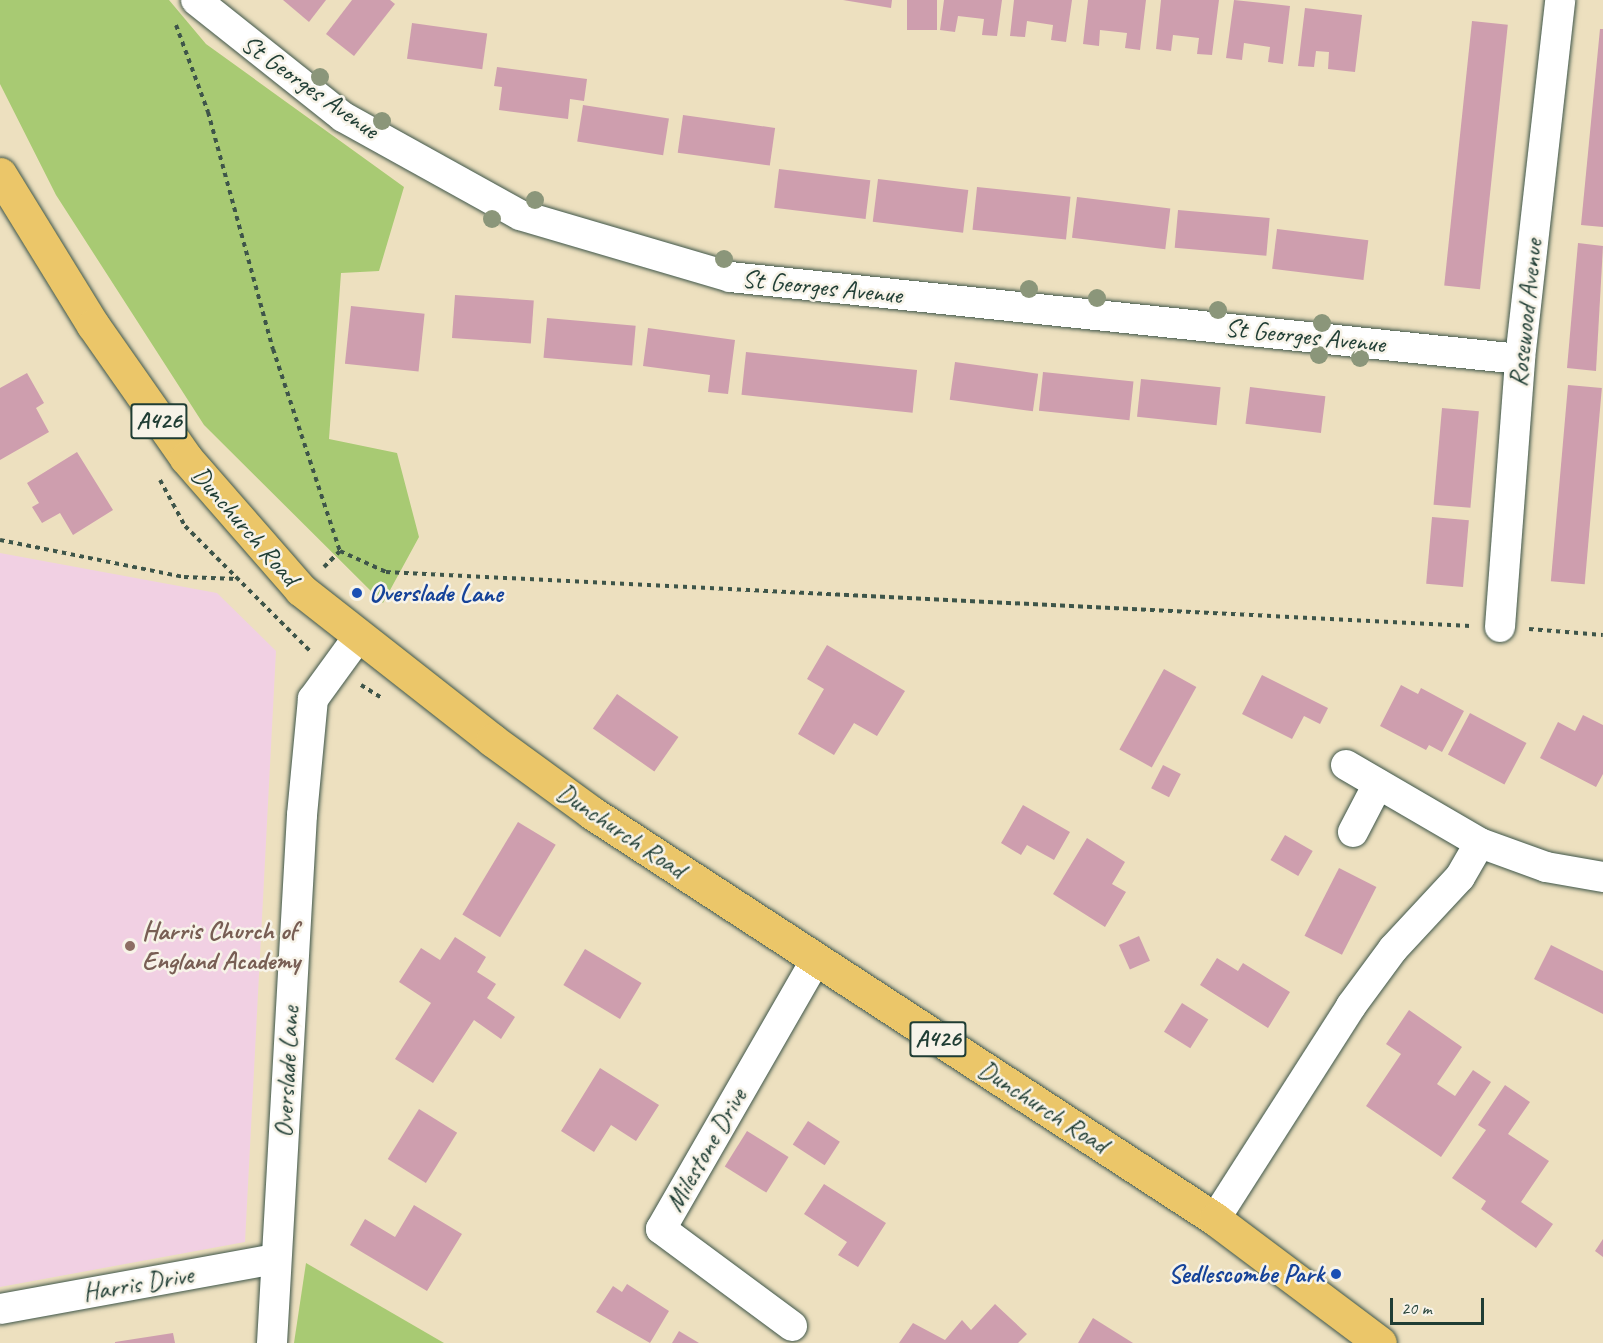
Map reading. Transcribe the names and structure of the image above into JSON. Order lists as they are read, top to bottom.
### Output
{
  "streets": {
    "highway": ["A426", "Dunchurch Road"],
    "street": [
      "St Georges Avenue",
      "Rosewood Avenue",
      "Overslade Lane",
      "Milestone Drive",
      "Harris Drive"
    ]
  },
  "crossings": [
    ["St Georges Avenue", "Rosewood Avenue"],
    ["Dunchurch Road", "Overslade Lane"],
    ["Dunchurch Road", "Milestone Drive"],
    ["Overslade Lane", "Harris Drive"]
  ],
  "places": ["Overslade Lane", "Harris Church of England Academy", "Sedlescombe Park"],
  "scale_bar": "20 m"
}
